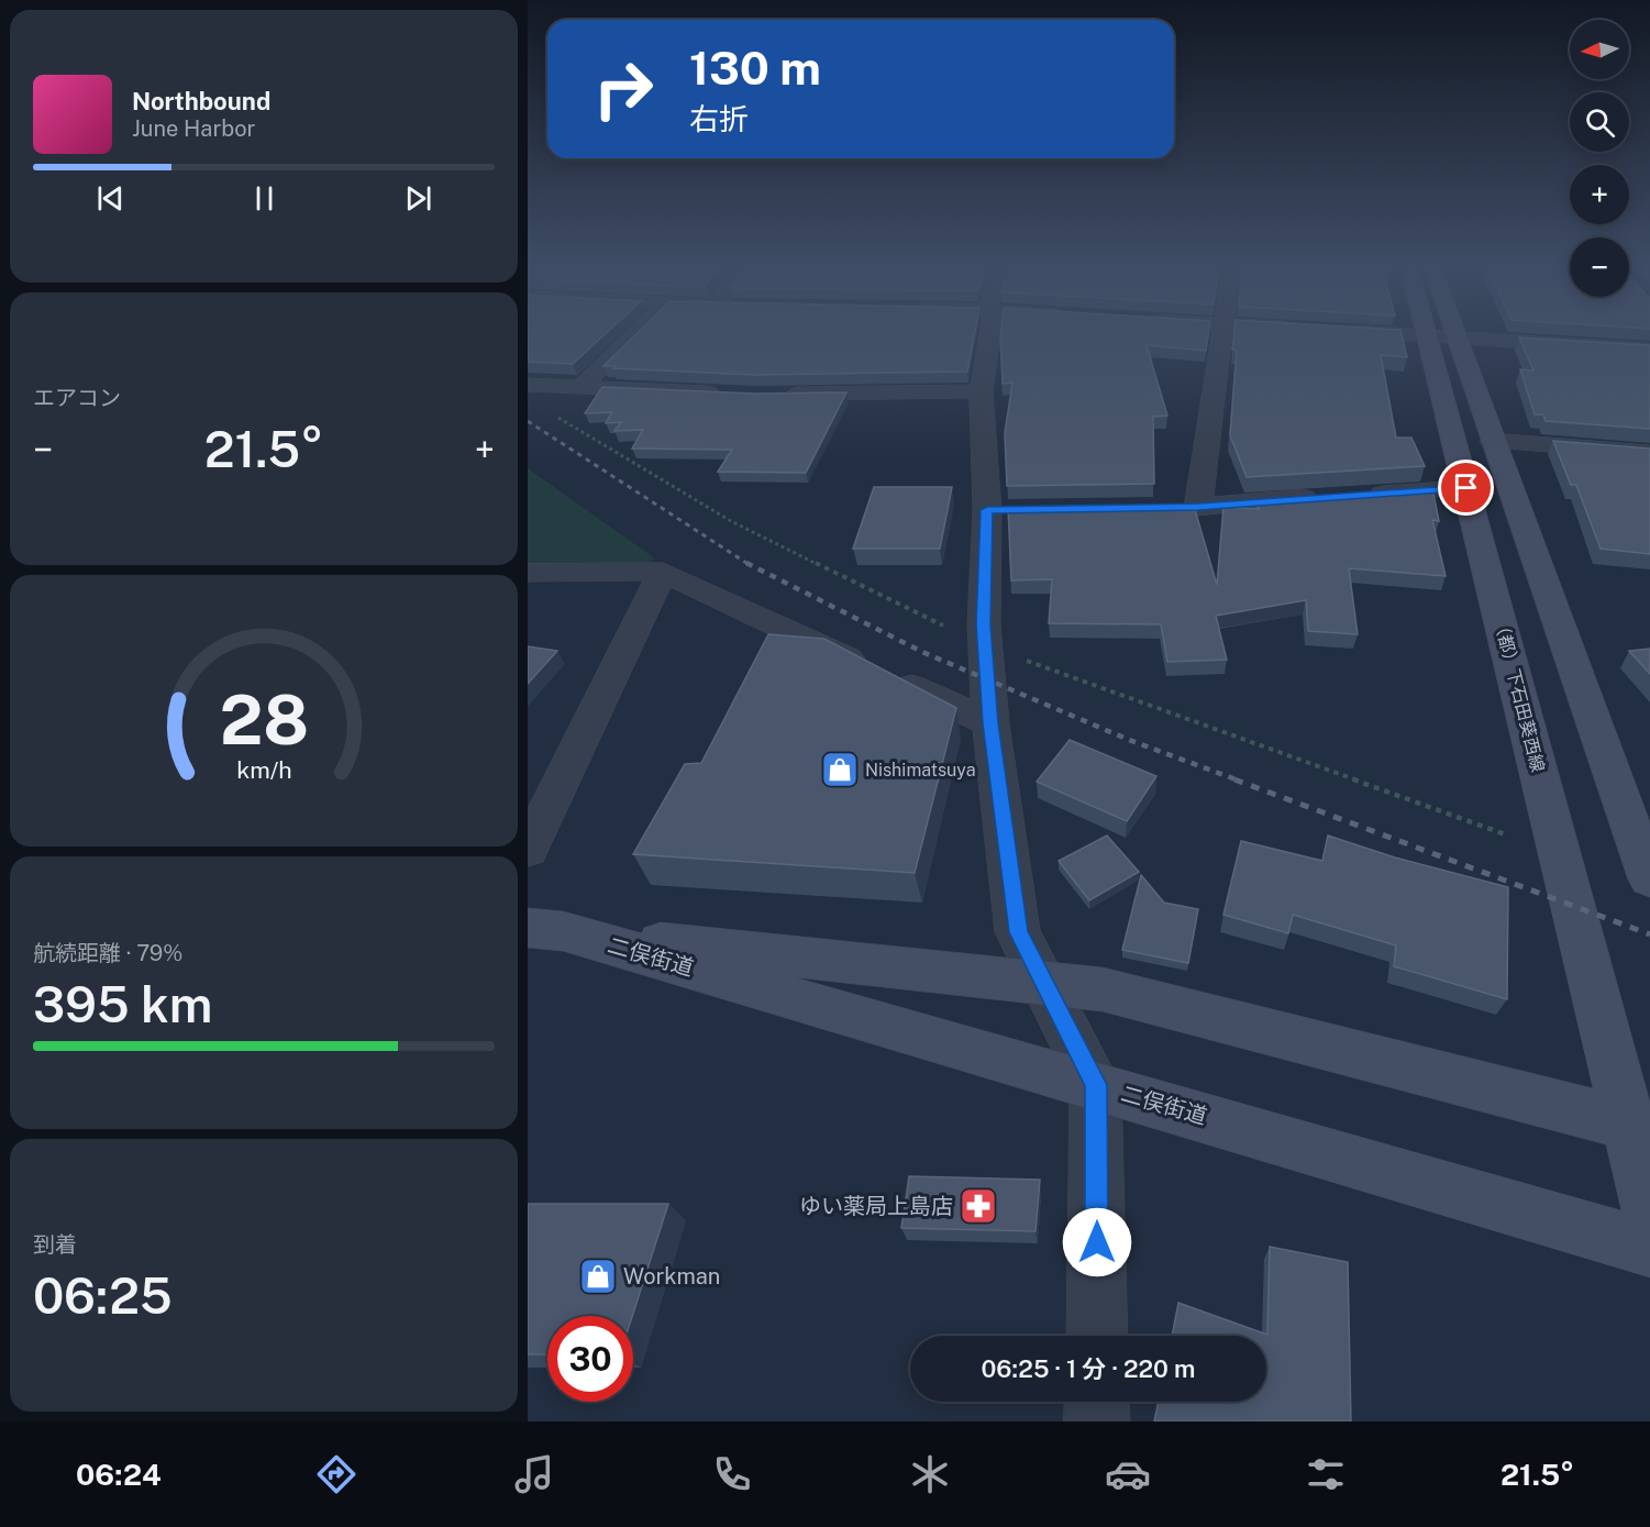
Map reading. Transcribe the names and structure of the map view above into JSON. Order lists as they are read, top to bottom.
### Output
{
  "streets": {
    "street": ["（都）下石田葵西線", "二俣街道"]
  },
  "crossings": [
    ["（都）下石田葵西線", "二俣街道"]
  ],
  "places": {
    "shop": ["Nishimatsuya", "Workman"],
    "pharmacy": ["ゆい薬局上島店"]
  },
  "north": "left",
  "page": {
    "map_buttons": ["+", "−"],
    "turn": ["130 m", "右折"],
    "song": ["Northbound", "June Harbor"],
    "tile": [
      "エアコン",
      ["航続距離 · 79%", "395 km"],
      ["到着", "06:25"]
    ],
    "heat": ["−", "21.5°", "+"],
    "limit": "30",
    "trip": "06:25 · 1 分 · 220 m",
    "tabs": ["06:24", "21.5°"],
    "gauge": ["28", "km/h"]
  }
}
